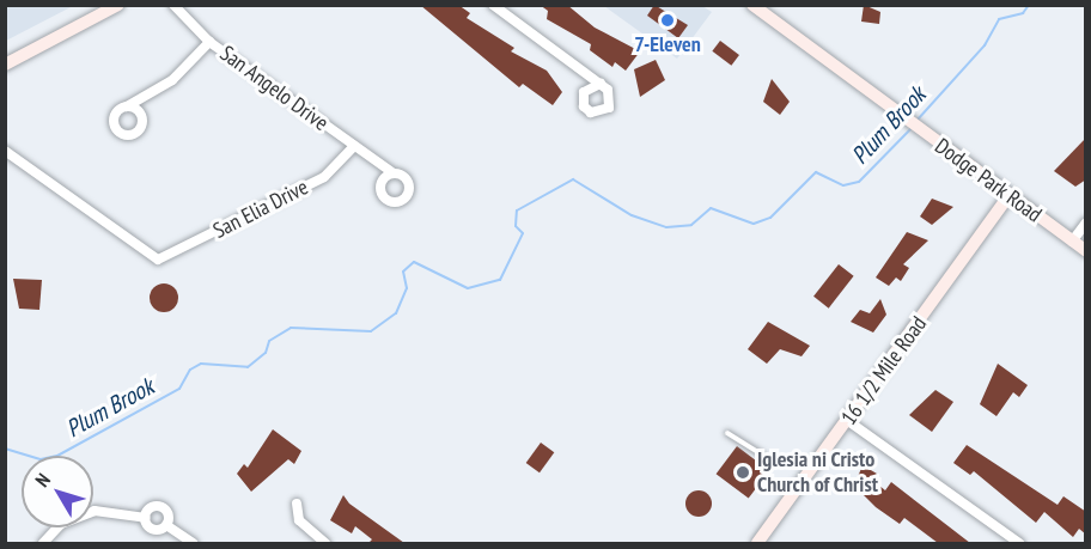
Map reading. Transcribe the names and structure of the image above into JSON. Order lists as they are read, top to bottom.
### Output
{
  "streets": {
    "street": [
      "San Angelo Drive",
      "Dodge Park Road",
      "San Elia Drive",
      "16 1/2 Mile Road"
    ]
  },
  "crossings": [
    ["San Angelo Drive", "San Elia Drive"],
    ["Dodge Park Road", "16 1/2 Mile Road"]
  ],
  "water": ["Plum Brook"],
  "places": ["7-Eleven", "Iglesia ni Cristo Church of Christ"],
  "north": "top left"
}
